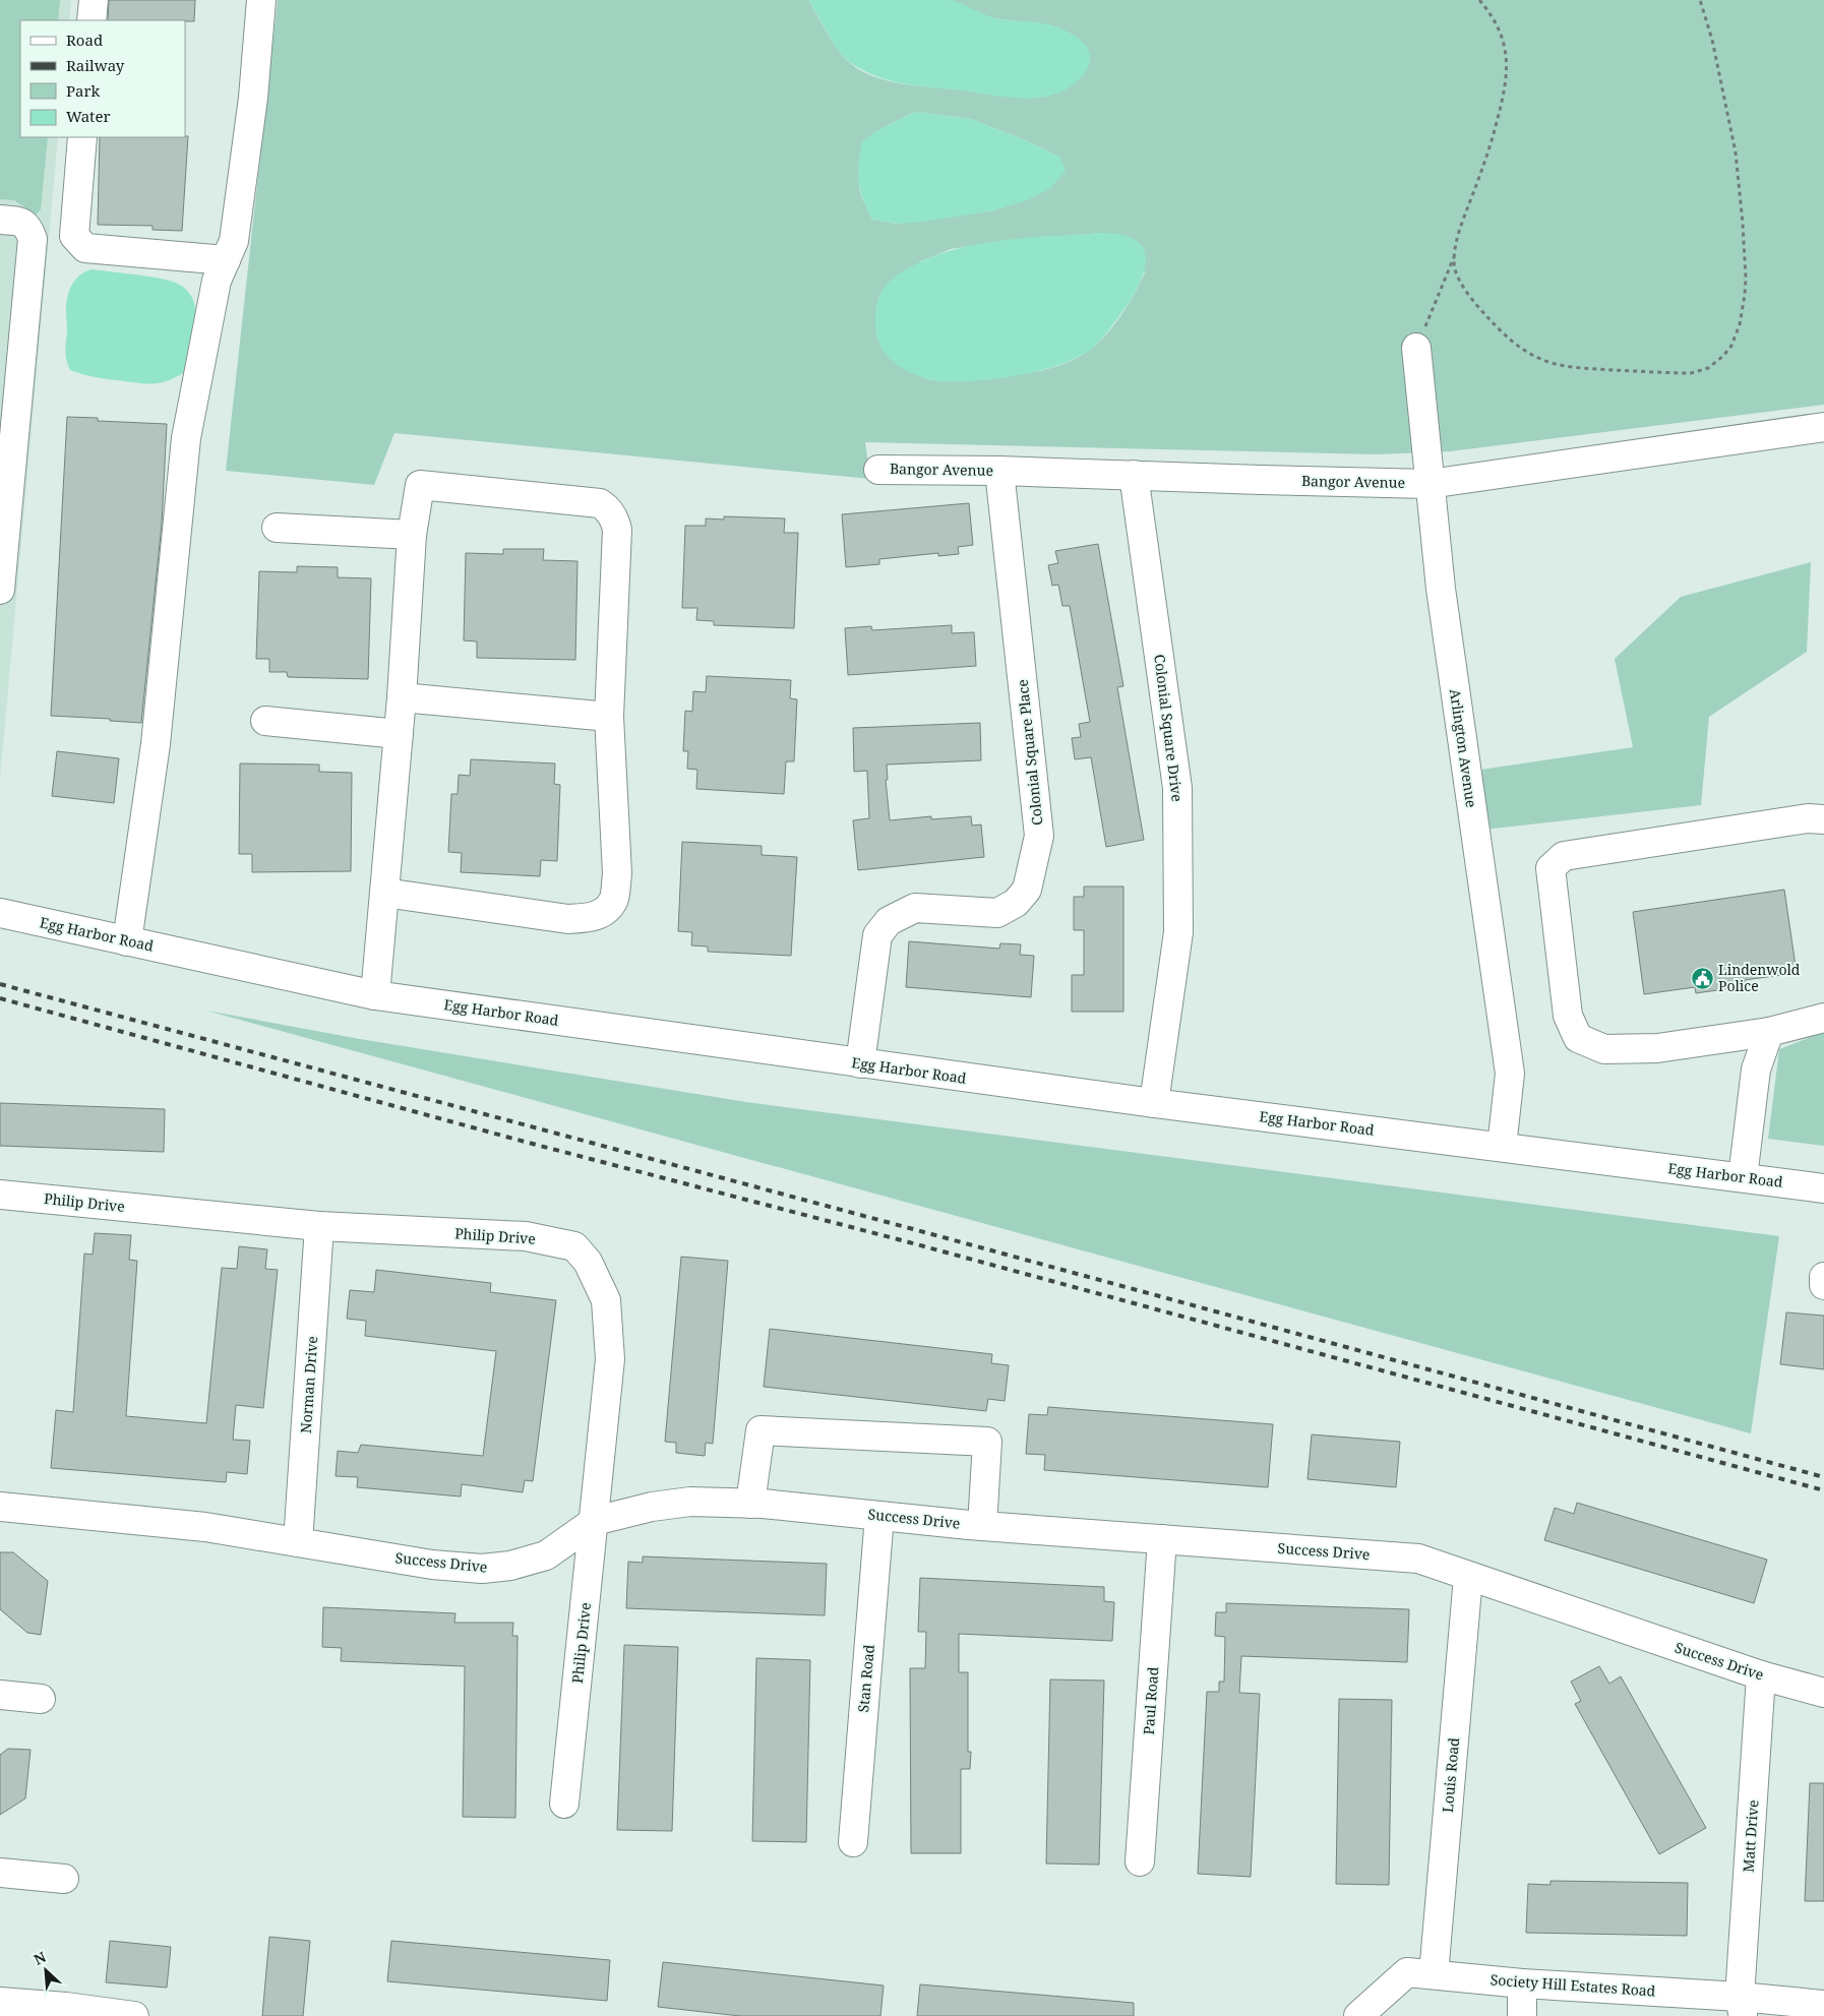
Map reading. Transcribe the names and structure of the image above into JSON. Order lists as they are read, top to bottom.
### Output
{
  "streets": {
    "street": [
      "Bangor Avenue",
      "Colonial Square Drive",
      "Arlington Avenue",
      "Colonial Square Place",
      "Egg Harbor Road",
      "Philip Drive",
      "Norman Drive",
      "Success Drive",
      "Stan Road",
      "Paul Road",
      "Louis Road",
      "Matt Drive",
      "Society Hill Estates Road"
    ]
  },
  "crossings": [
    ["Bangor Avenue", "Colonial Square Drive"],
    ["Bangor Avenue", "Arlington Avenue"],
    ["Bangor Avenue", "Colonial Square Place"],
    ["Colonial Square Drive", "Egg Harbor Road"],
    ["Arlington Avenue", "Egg Harbor Road"],
    ["Colonial Square Place", "Egg Harbor Road"],
    ["Philip Drive", "Norman Drive"],
    ["Philip Drive", "Success Drive"],
    ["Norman Drive", "Success Drive"],
    ["Success Drive", "Stan Road"],
    ["Success Drive", "Paul Road"],
    ["Success Drive", "Louis Road"],
    ["Success Drive", "Matt Drive"],
    ["Louis Road", "Society Hill Estates Road"],
    ["Matt Drive", "Society Hill Estates Road"]
  ],
  "places": {
    "public building": ["Lindenwold Police"]
  },
  "legend": [
    "Road",
    "Railway",
    "Park",
    "Water"
  ],
  "north": "top left"
}
